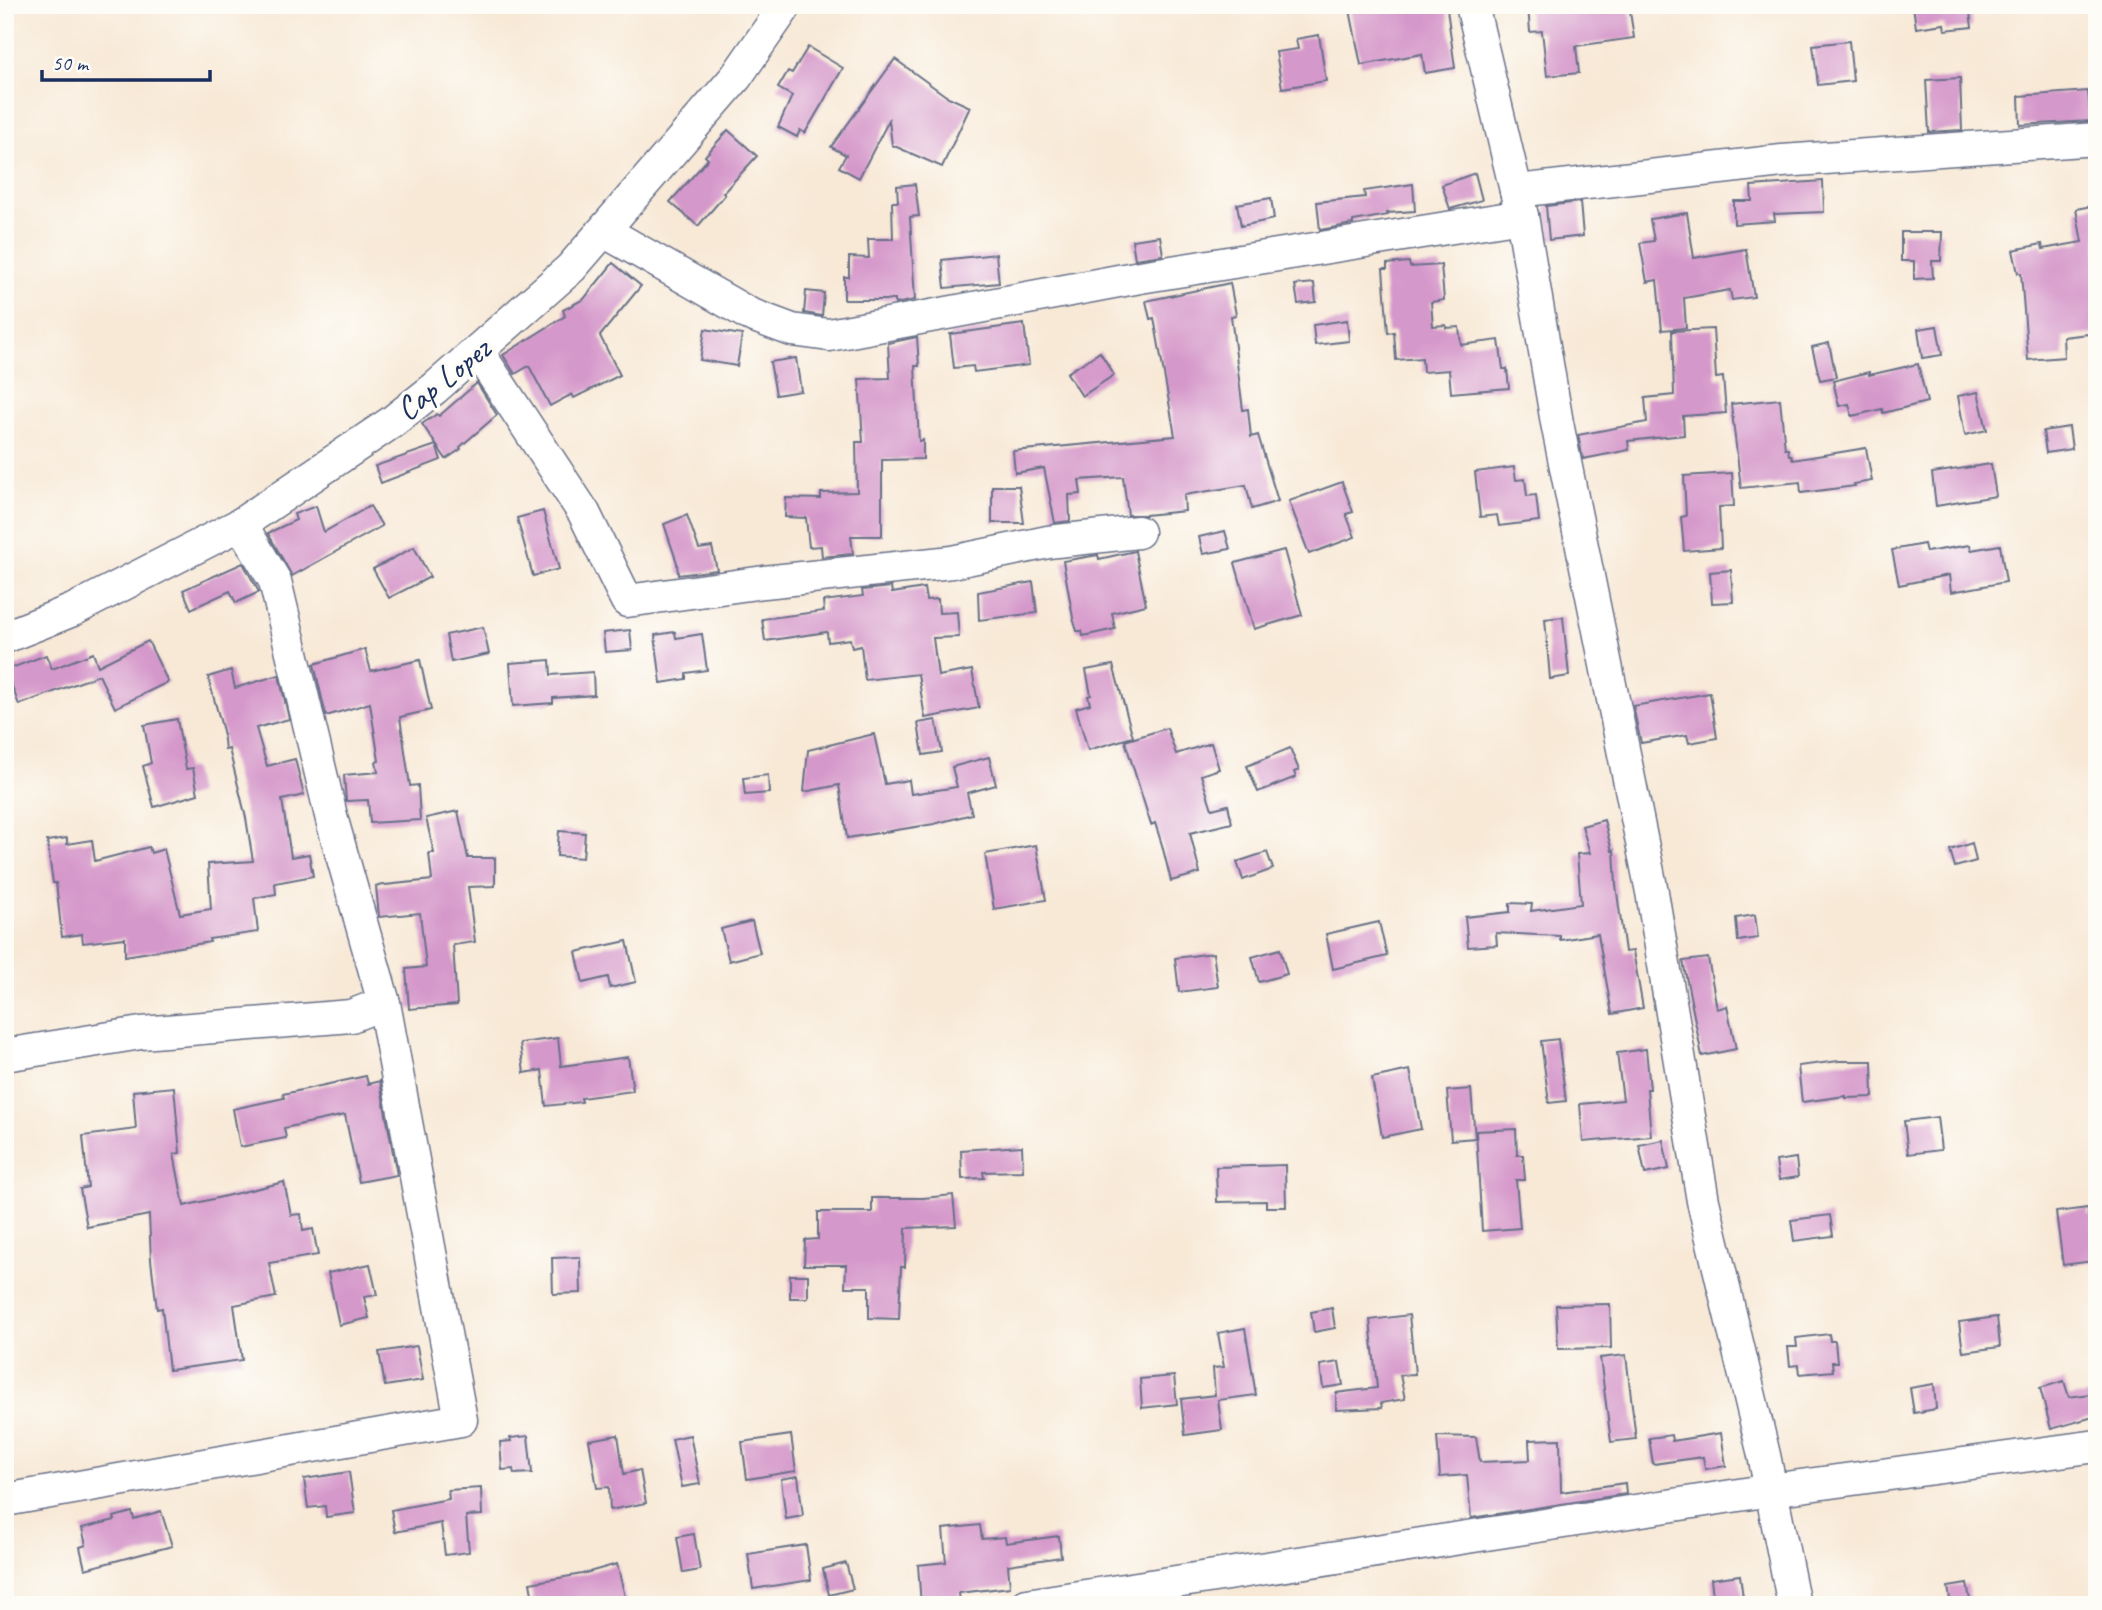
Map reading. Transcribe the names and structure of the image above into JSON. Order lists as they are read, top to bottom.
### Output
{
  "streets": {
    "street": ["Cap Lopez"]
  },
  "scale_bar": "50 m"
}
